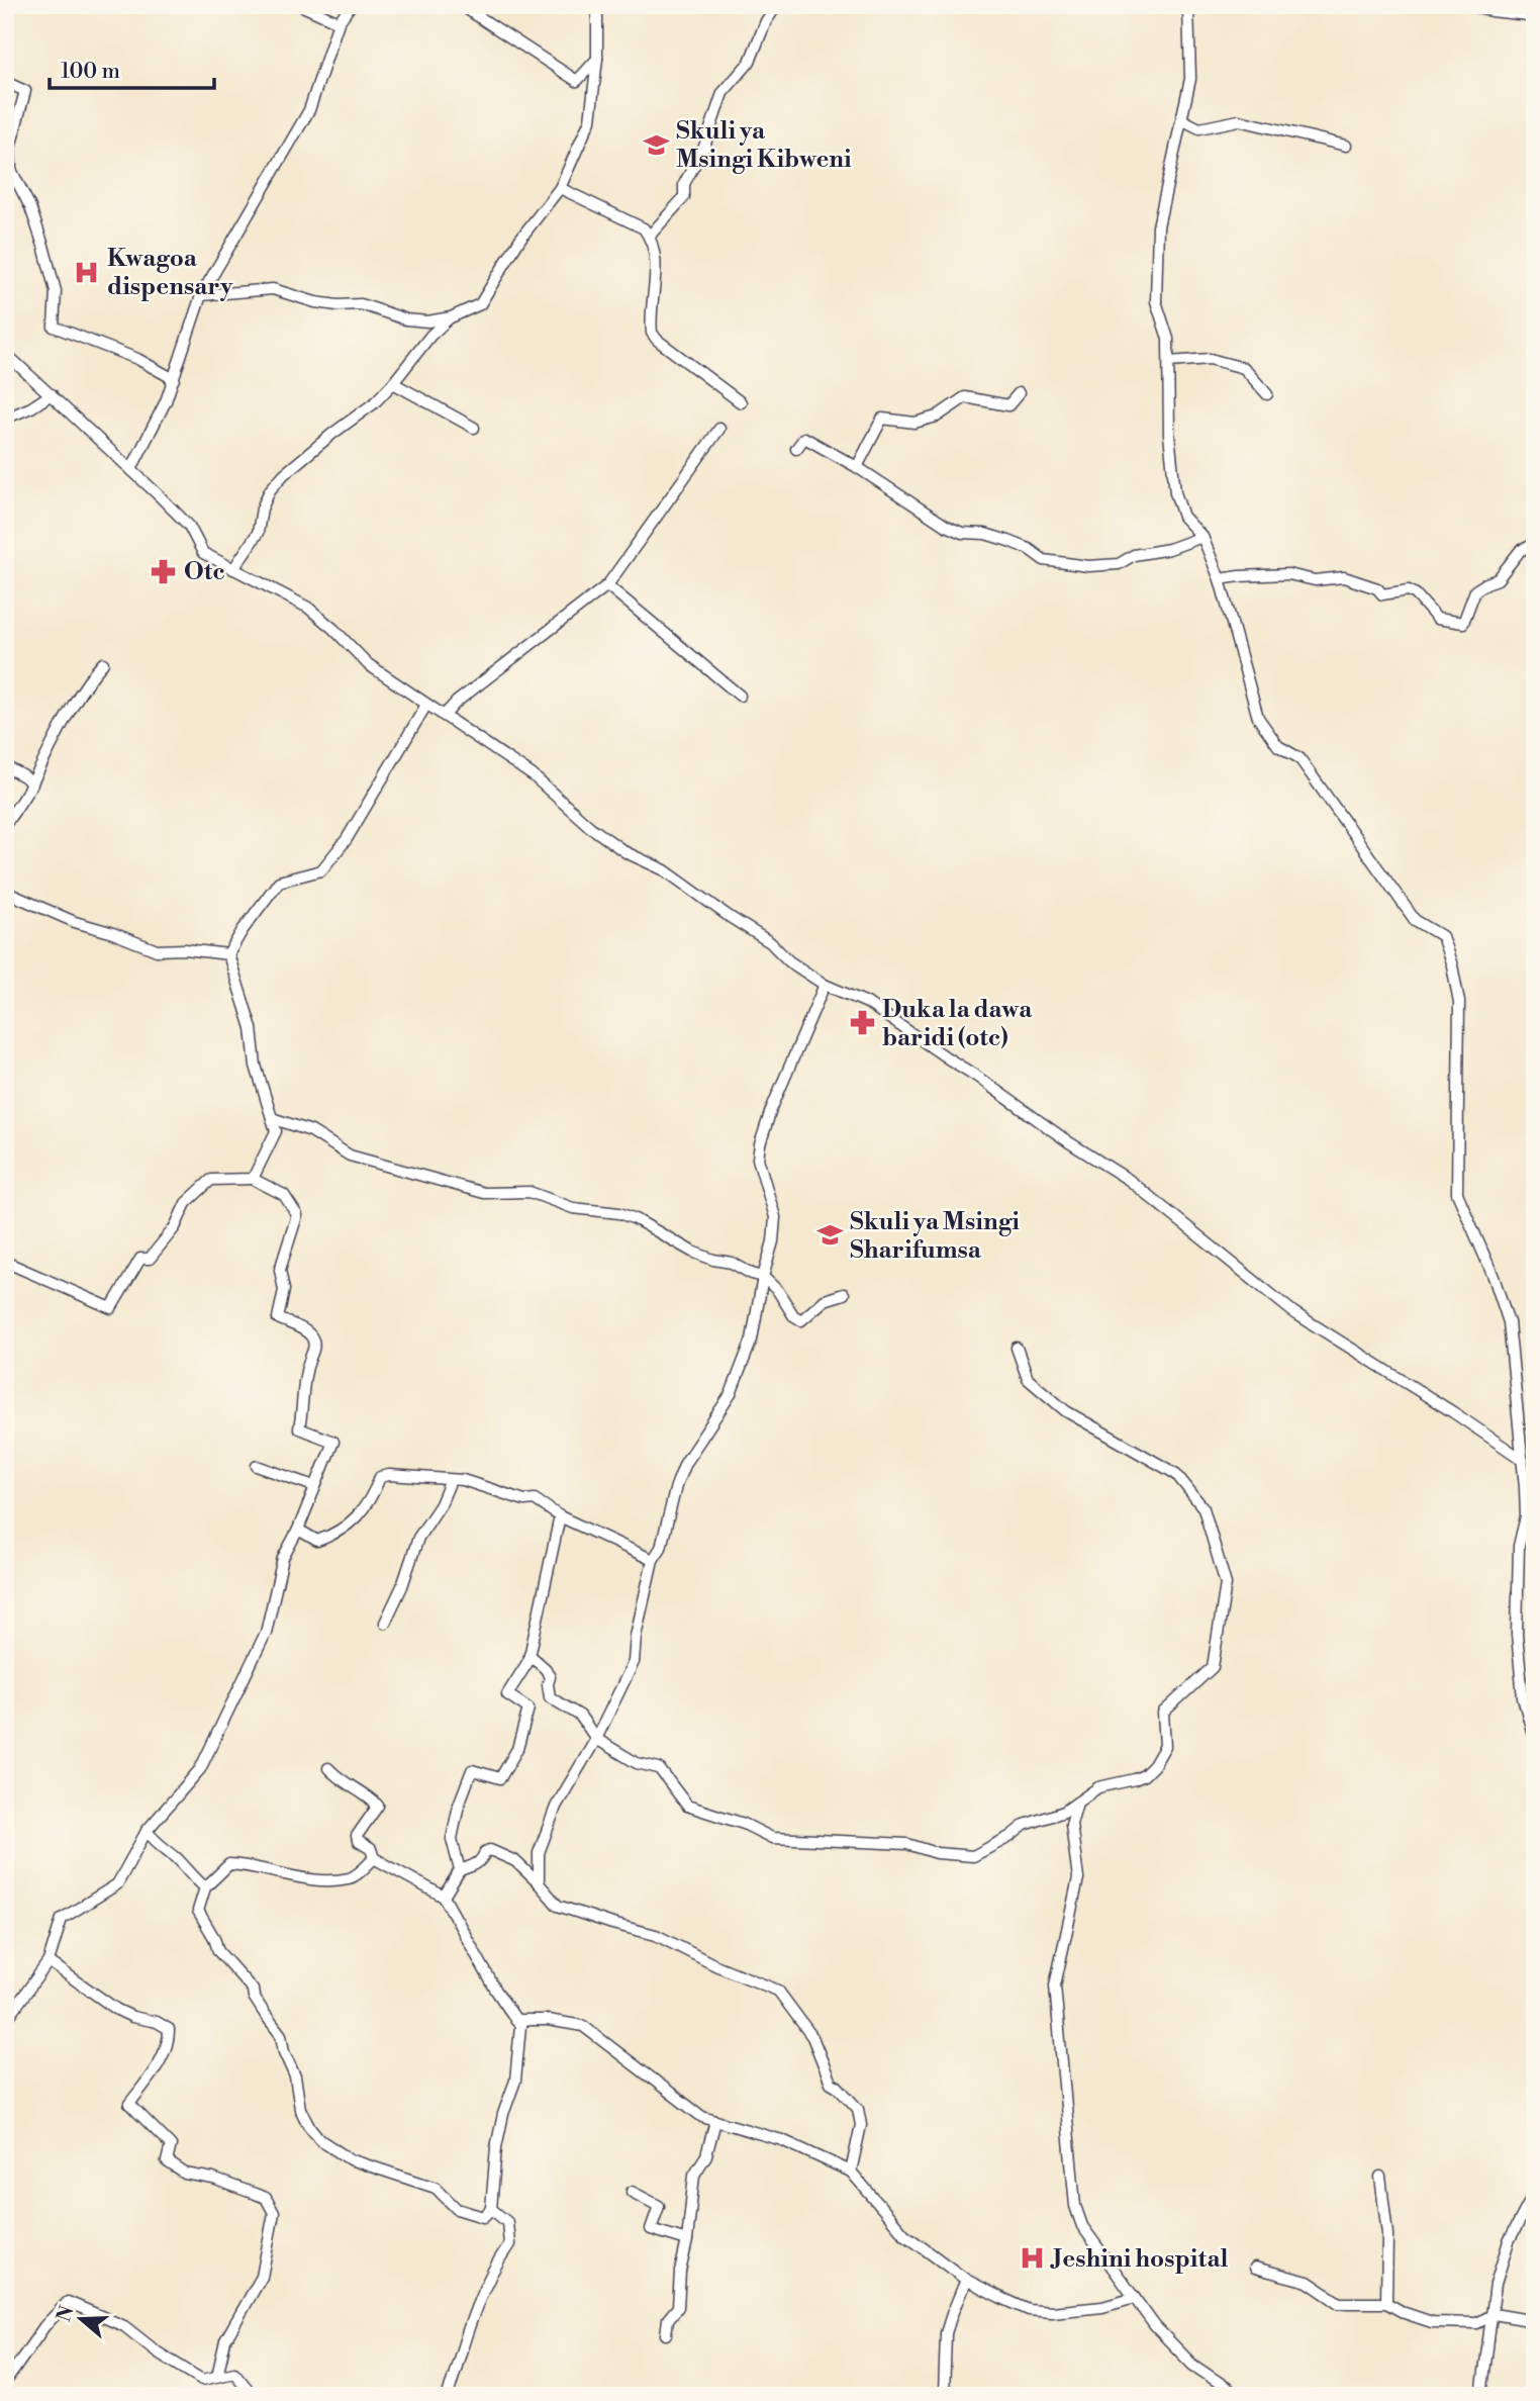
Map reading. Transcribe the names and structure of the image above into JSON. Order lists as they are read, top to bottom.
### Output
{
  "places": {
    "school or university": ["Skuli ya Msingi Kibweni", "Skuli ya Msingi Sharifumsa"],
    "hospital": ["Kwagoa dispensary", "Jeshini hospital"],
    "pharmacy": ["Otc", "Duka la dawa baridi (otc)"]
  },
  "scale_bar": "100 m",
  "north": "left"
}
